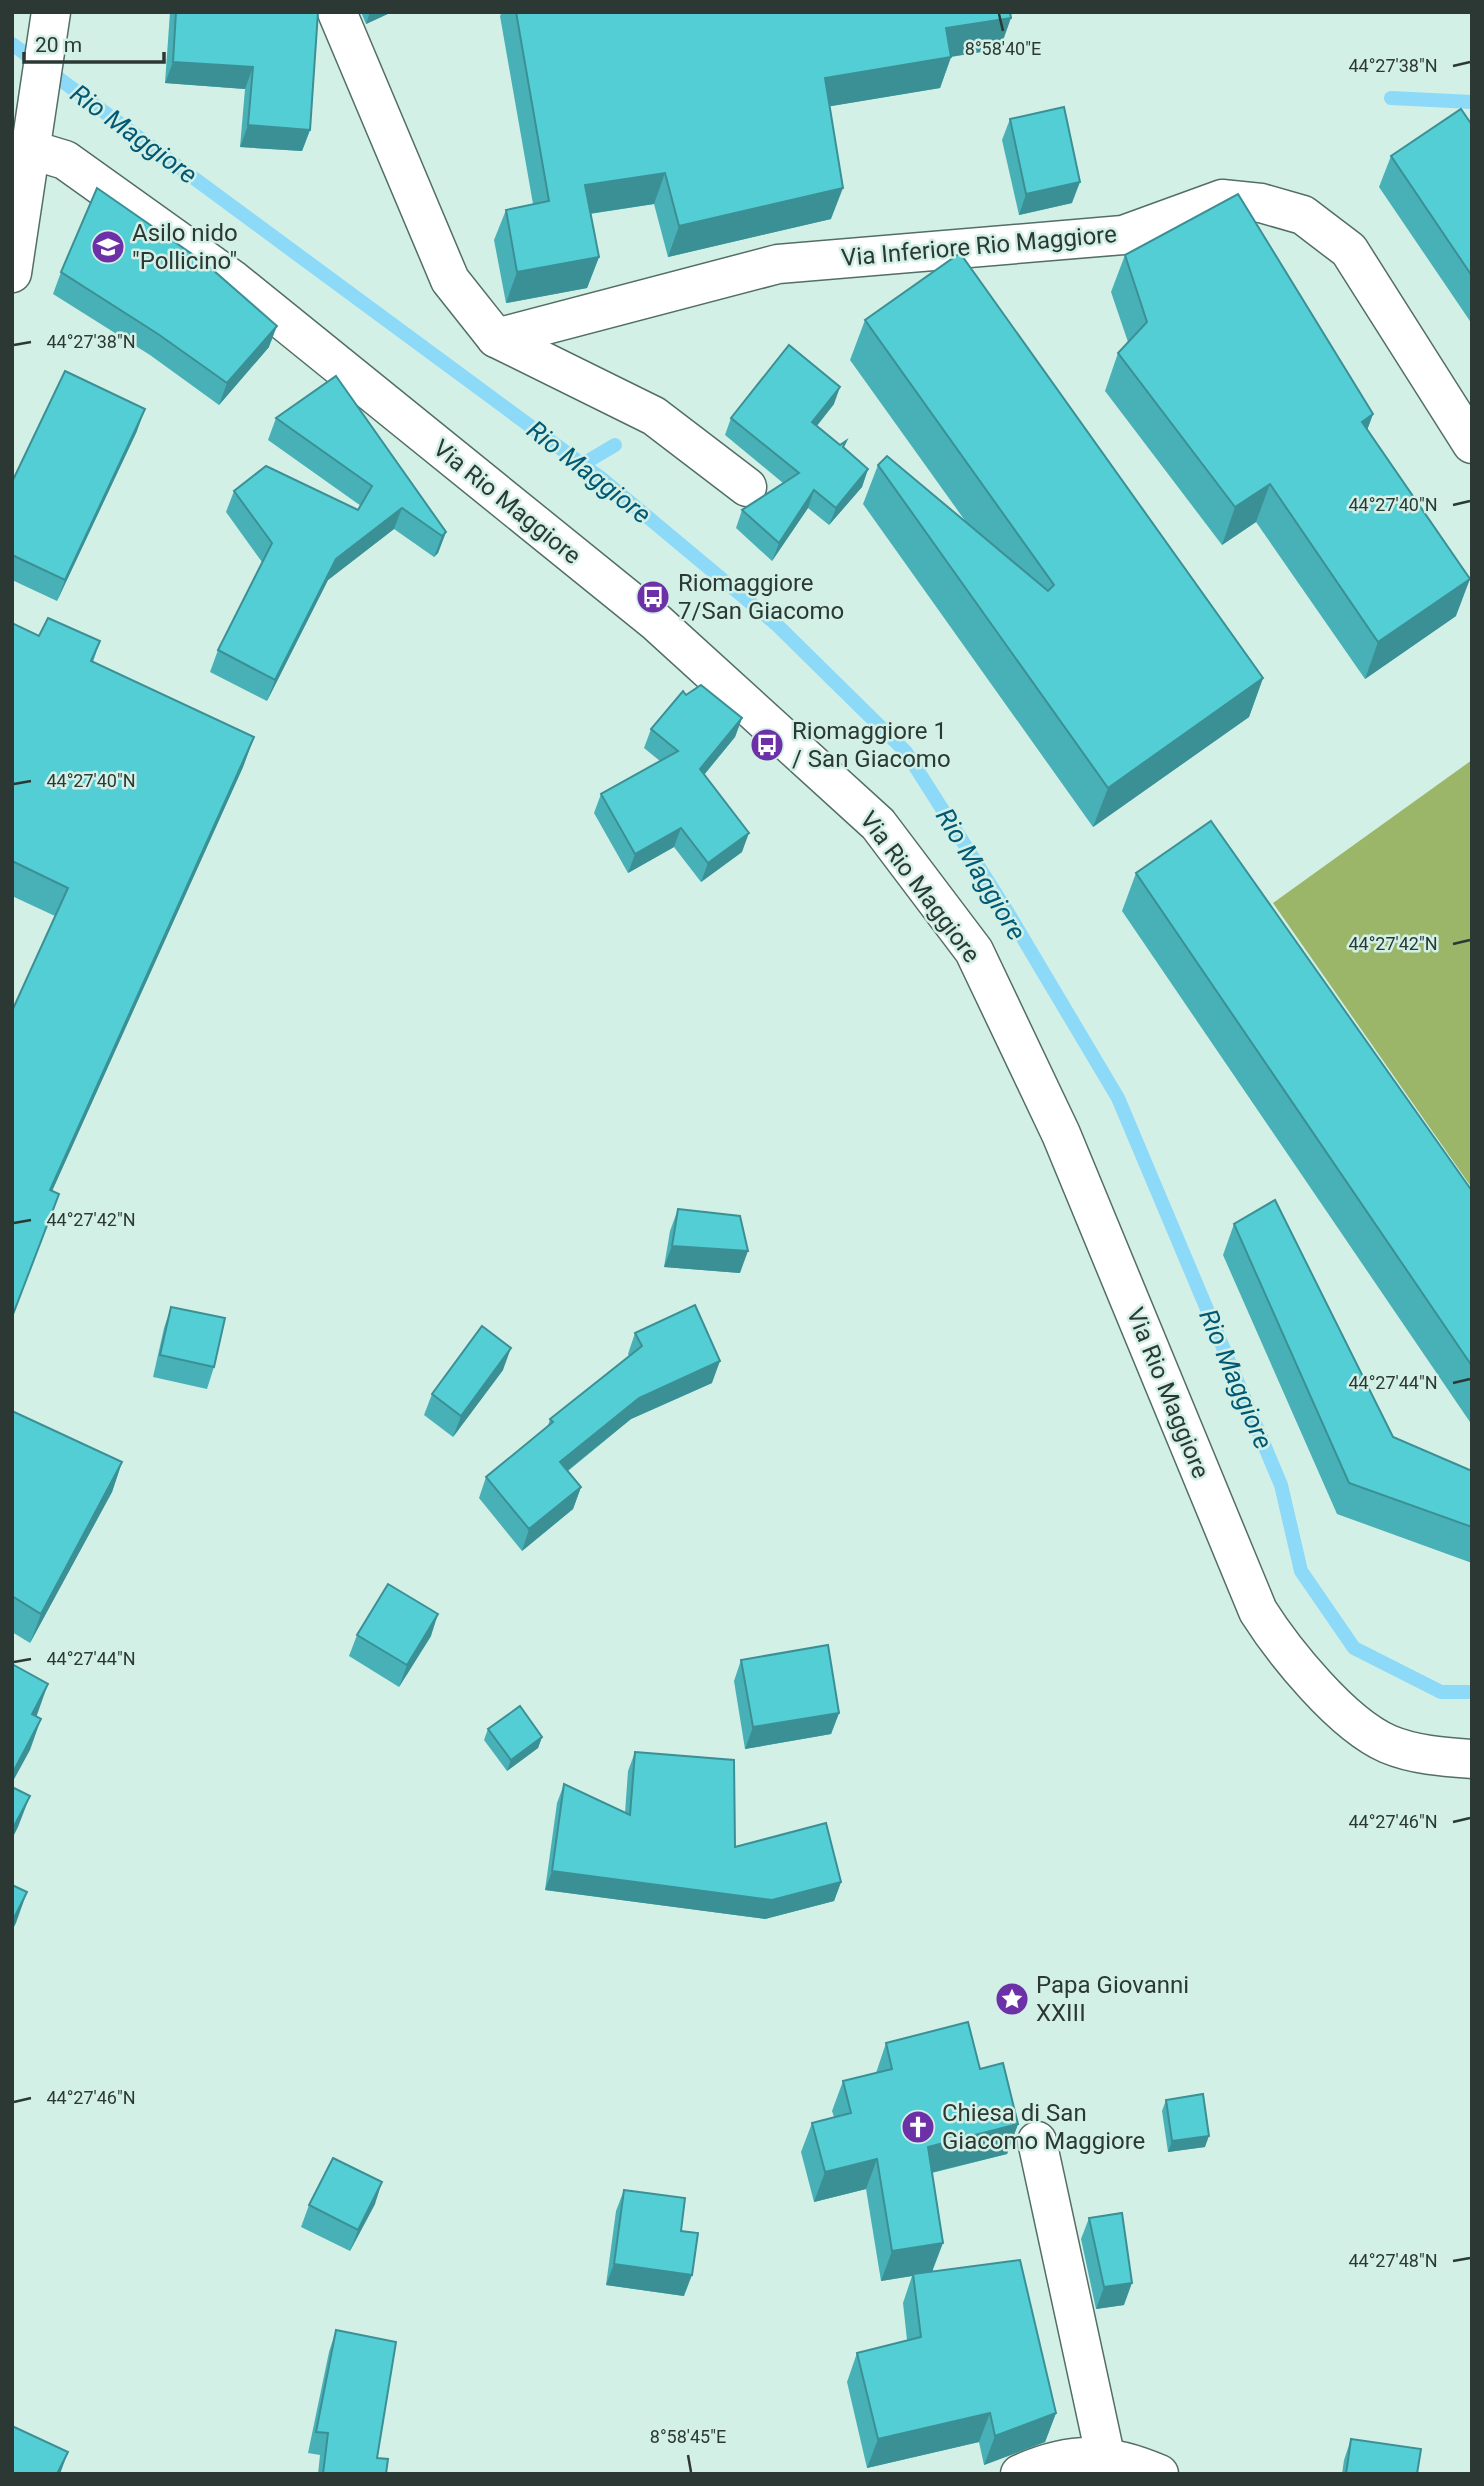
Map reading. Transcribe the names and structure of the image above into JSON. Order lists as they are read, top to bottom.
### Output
{
  "streets": {
    "street": ["Via Inferiore Rio Maggiore", "Via Rio Maggiore"]
  },
  "water": ["Rio Maggiore"],
  "places": {
    "school or university": ["Asilo nido \"Pollicino\""],
    "bus stop": ["Riomaggiore 7/San Giacomo", "Riomaggiore 1 / San Giacomo"],
    "place": ["Papa Giovanni XXIII"],
    "church": ["Chiesa di San Giacomo Maggiore"]
  },
  "scale_bar": "20 m",
  "coordinates": [
    "8°58'40\"E",
    "44°27'38\"N",
    "44°27'40\"N",
    "44°27'42\"N",
    "44°27'44\"N",
    "44°27'46\"N",
    "44°27'48\"N",
    "8°58'45\"E"
  ]
}
